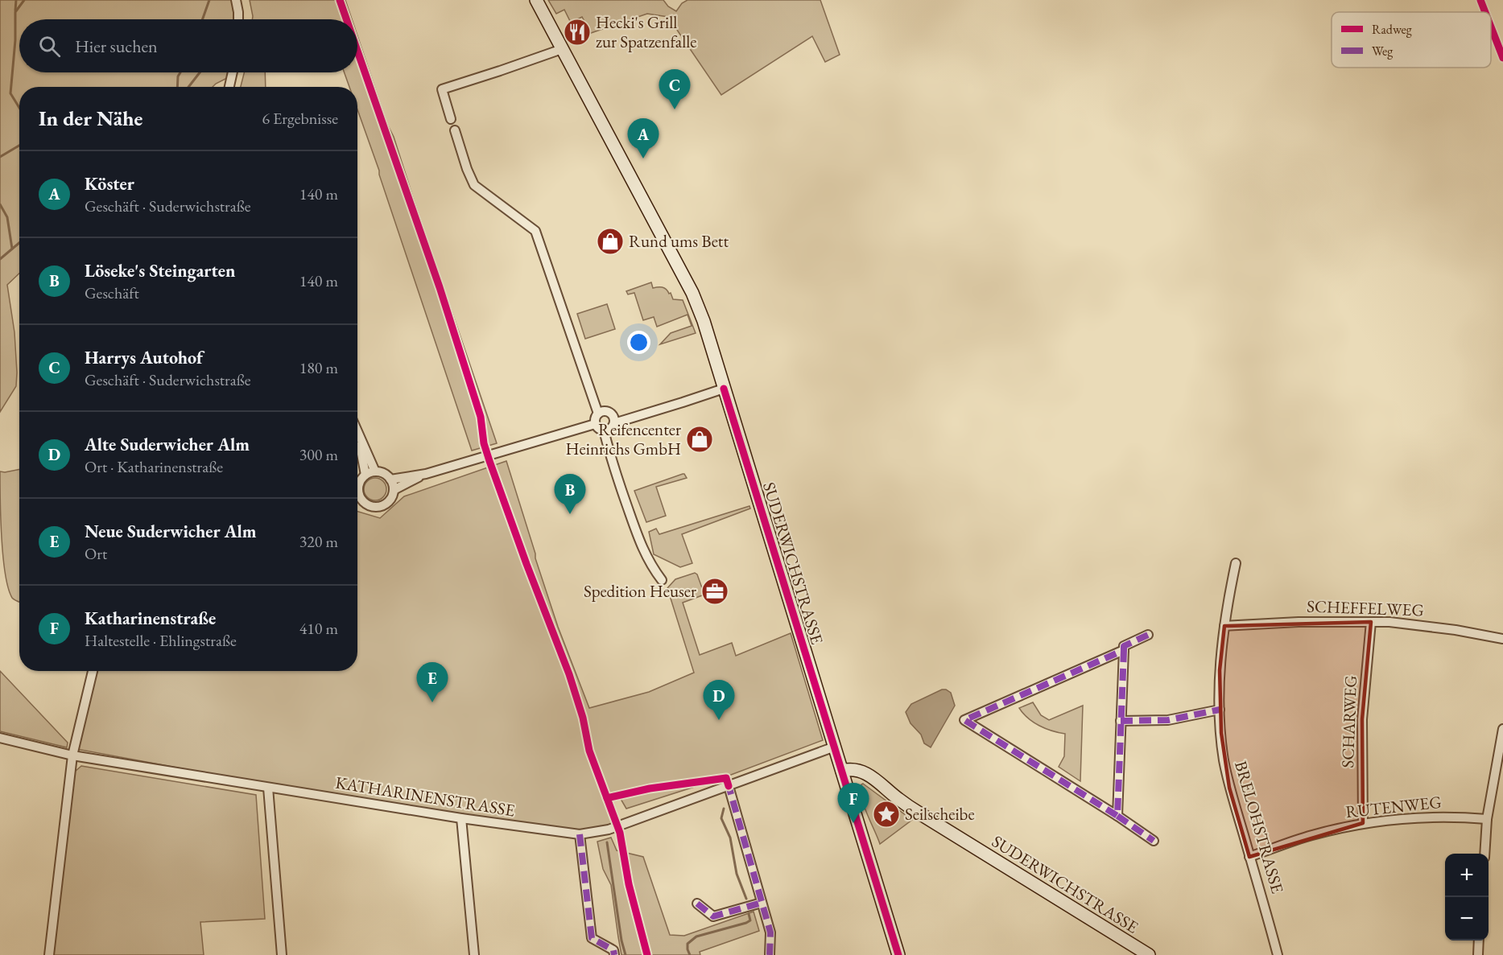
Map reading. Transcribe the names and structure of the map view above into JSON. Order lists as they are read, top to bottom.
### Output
{
  "streets": {
    "main road": ["SUDERWICHSTRASSE"],
    "street": [
      "SCHEFFELWEG",
      "SCHARWEG",
      "KATHARINENSTRASSE",
      "RUTENWEG",
      "BRELOHSTRASSE"
    ]
  },
  "crossings": [
    ["SUDERWICHSTRASSE", "KATHARINENSTRASSE"],
    ["SCHEFFELWEG", "SCHARWEG"],
    ["SCHEFFELWEG", "BRELOHSTRASSE"],
    ["SCHARWEG", "RUTENWEG"],
    ["RUTENWEG", "BRELOHSTRASSE"]
  ],
  "places": {
    "restaurant": ["Hecki's Grill zur Spatzenfalle"],
    "shop": ["Rund ums Bett", "Reifencenter Heinrichs GmbH"],
    "office": ["Spedition Heuser"],
    "place": ["Seilscheibe"]
  },
  "legend": ["Radweg", "Weg"],
  "page": {
    "search": "Hier suchen",
    "pins": [
      "C",
      "A",
      "B",
      "E",
      "D",
      "F"
    ],
    "heading": ["In der Nähe", "6 Ergebnisse"],
    "list": [
      {
        "mark": "A",
        "name": "Köster",
        "note": "Geschäft · Suderwichstraße",
        "value": "140 m"
      },
      {
        "mark": "B",
        "name": "Löseke's Steingarten",
        "note": "Geschäft",
        "value": "140 m"
      },
      {
        "mark": "C",
        "name": "Harrys Autohof",
        "note": "Geschäft · Suderwichstraße",
        "value": "180 m"
      },
      {
        "mark": "D",
        "name": "Alte Suderwicher Alm",
        "note": "Ort · Katharinenstraße",
        "value": "300 m"
      },
      {
        "mark": "E",
        "name": "Neue Suderwicher Alm",
        "note": "Ort",
        "value": "320 m"
      },
      {
        "mark": "F",
        "name": "Katharinenstraße",
        "note": "Haltestelle · Ehlingstraße",
        "value": "410 m"
      }
    ],
    "map_buttons": ["+", "−"]
  }
}
